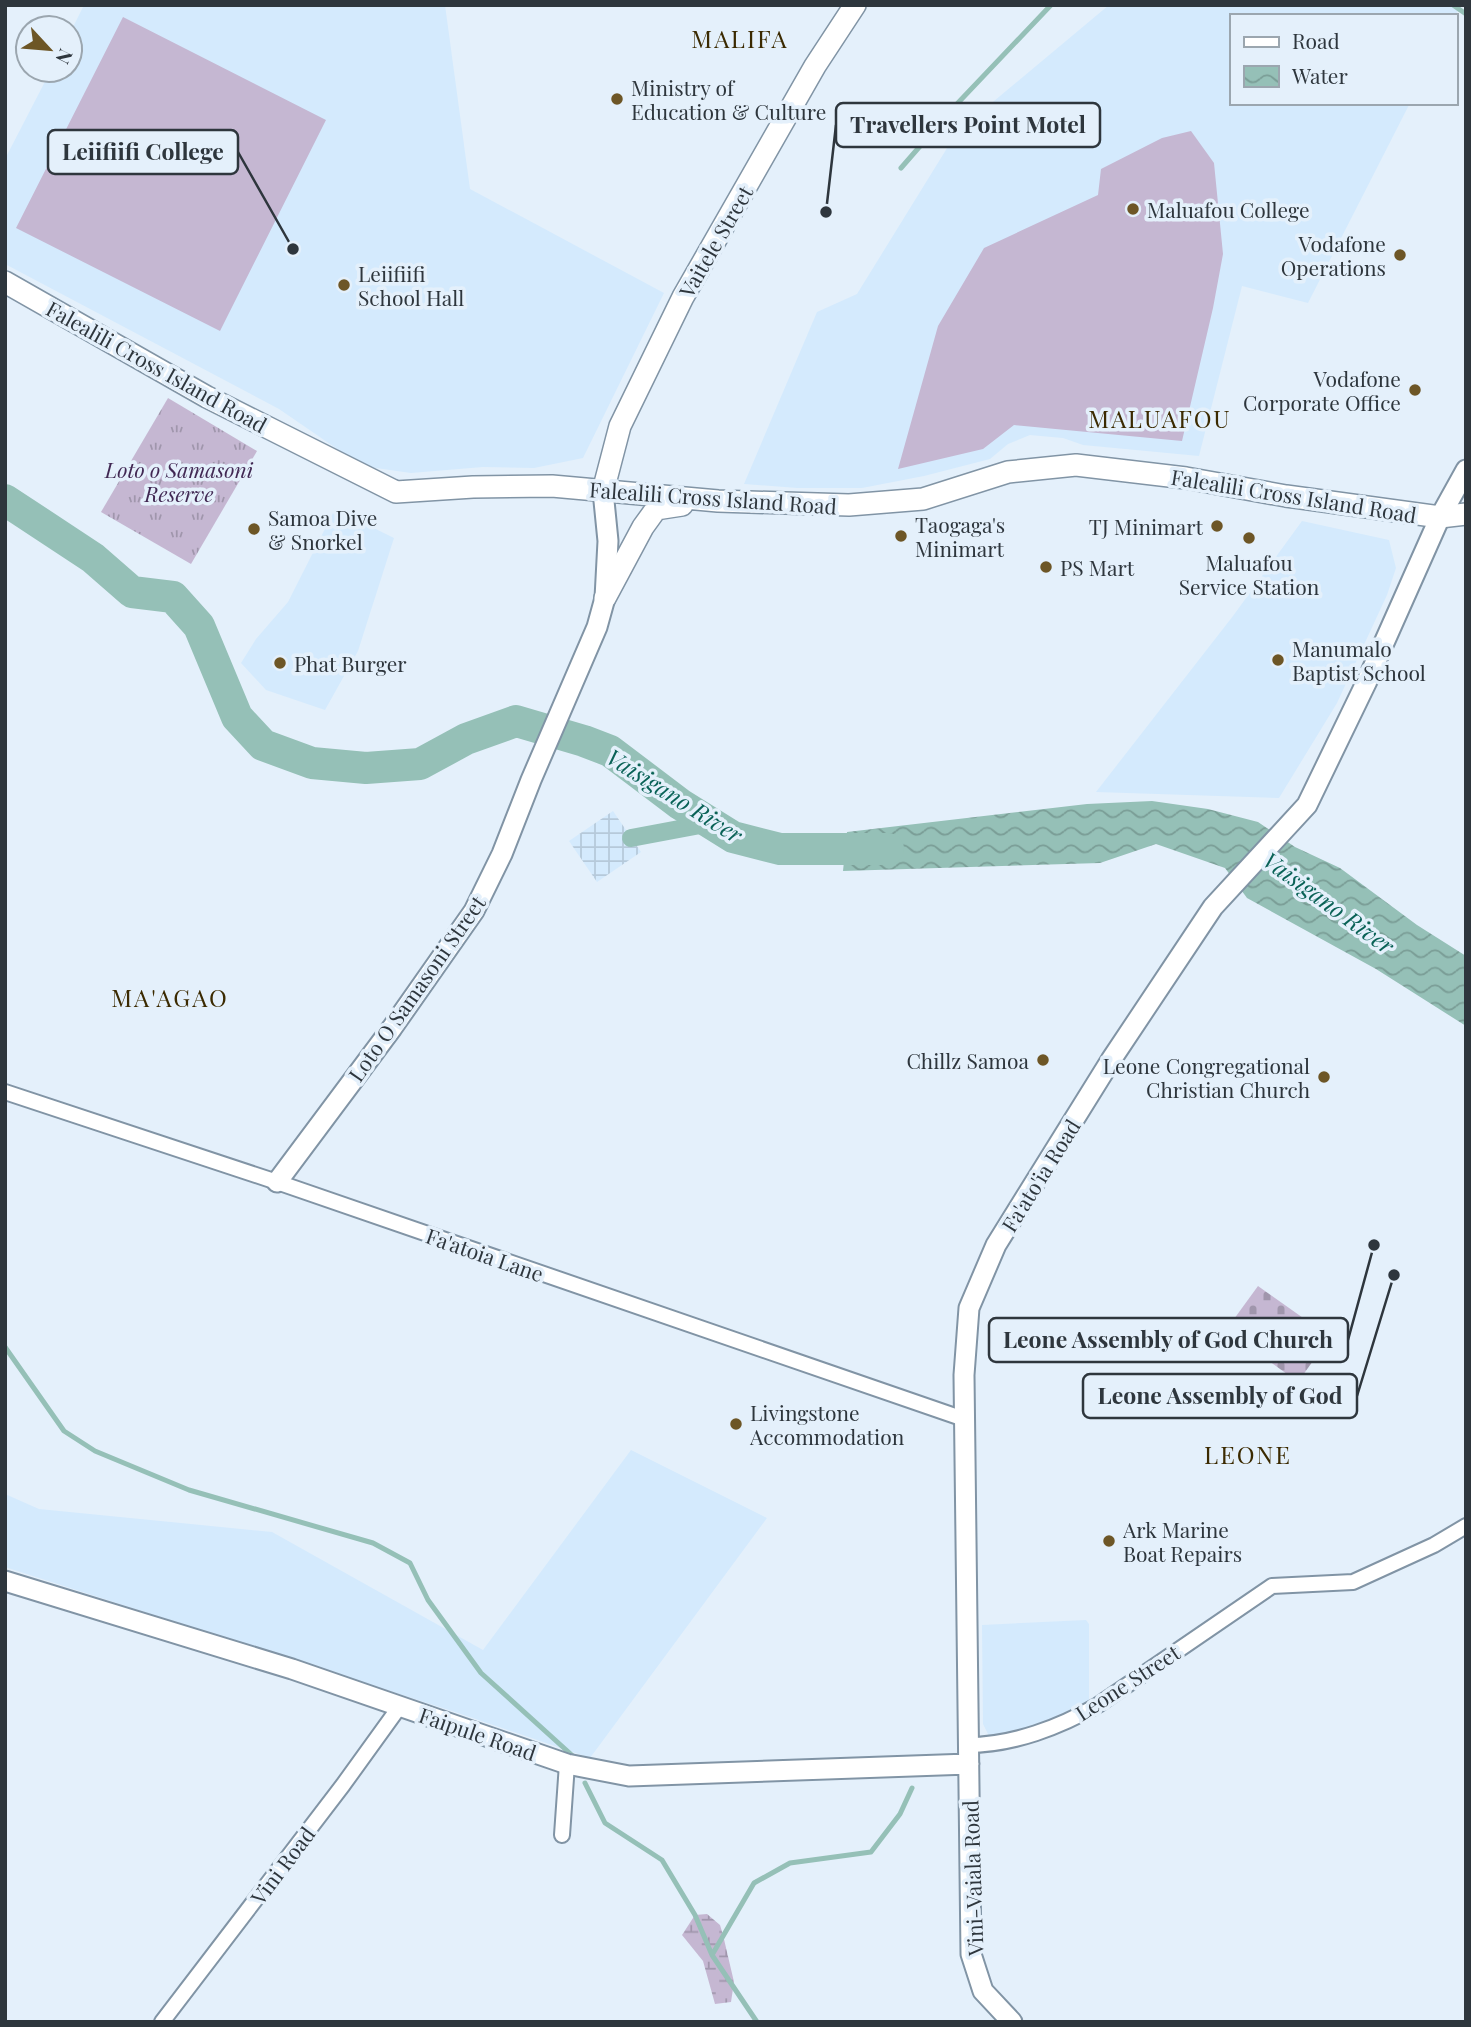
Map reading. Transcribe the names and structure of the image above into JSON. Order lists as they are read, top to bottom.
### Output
{
  "streets": {
    "main road": [
      "Vaitele Street",
      "Falealili Cross Island Road",
      "Loto O Samasoni Street",
      "Fa'ato'ia Road",
      "Faipule Road",
      "Vini-Vaiala Road"
    ],
    "street": ["Fa'atoia Lane", "Leone Street", "Vini Road"]
  },
  "crossings": [
    ["Vaitele Street", "Falealili Cross Island Road"],
    ["Falealili Cross Island Road", "Fa'ato'ia Road"],
    ["Loto O Samasoni Street", "Fa'atoia Lane"],
    ["Fa'ato'ia Road", "Fa'atoia Lane"],
    ["Fa'ato'ia Road", "Leone Street"],
    ["Fa'ato'ia Road", "Faipule Road"],
    ["Fa'ato'ia Road", "Vini-Vaiala Road"],
    ["Leone Street", "Faipule Road"],
    ["Leone Street", "Vini-Vaiala Road"],
    ["Faipule Road", "Vini Road"],
    ["Faipule Road", "Vini-Vaiala Road"]
  ],
  "districts": [
    "MALIFA",
    "MALUAFOU",
    "MA'AGAO",
    "LEONE"
  ],
  "water": ["Vaisigano River"],
  "parks": ["Loto o Samasoni Reserve"],
  "places": [
    "Ministry of Education & Culture",
    "Maluafou College",
    "Travellers Point Motel",
    "Leiifiifi College",
    "Vodafone Operations",
    "Leiifiifi School Hall",
    "Vodafone Corporate Office",
    "TJ Minimart",
    "Samoa Dive & Snorkel",
    "Taogaga's Minimart",
    "Maluafou Service Station",
    "PS Mart",
    "Manumalo Baptist School",
    "Phat Burger",
    "Chillz Samoa",
    "Leone Congregational Christian Church",
    "Leone Assembly of God Church",
    "Leone Assembly of God",
    "Livingstone Accommodation",
    "Ark Marine Boat Repairs"
  ],
  "legend": ["Road", "Water"],
  "north": "bottom right"
}
